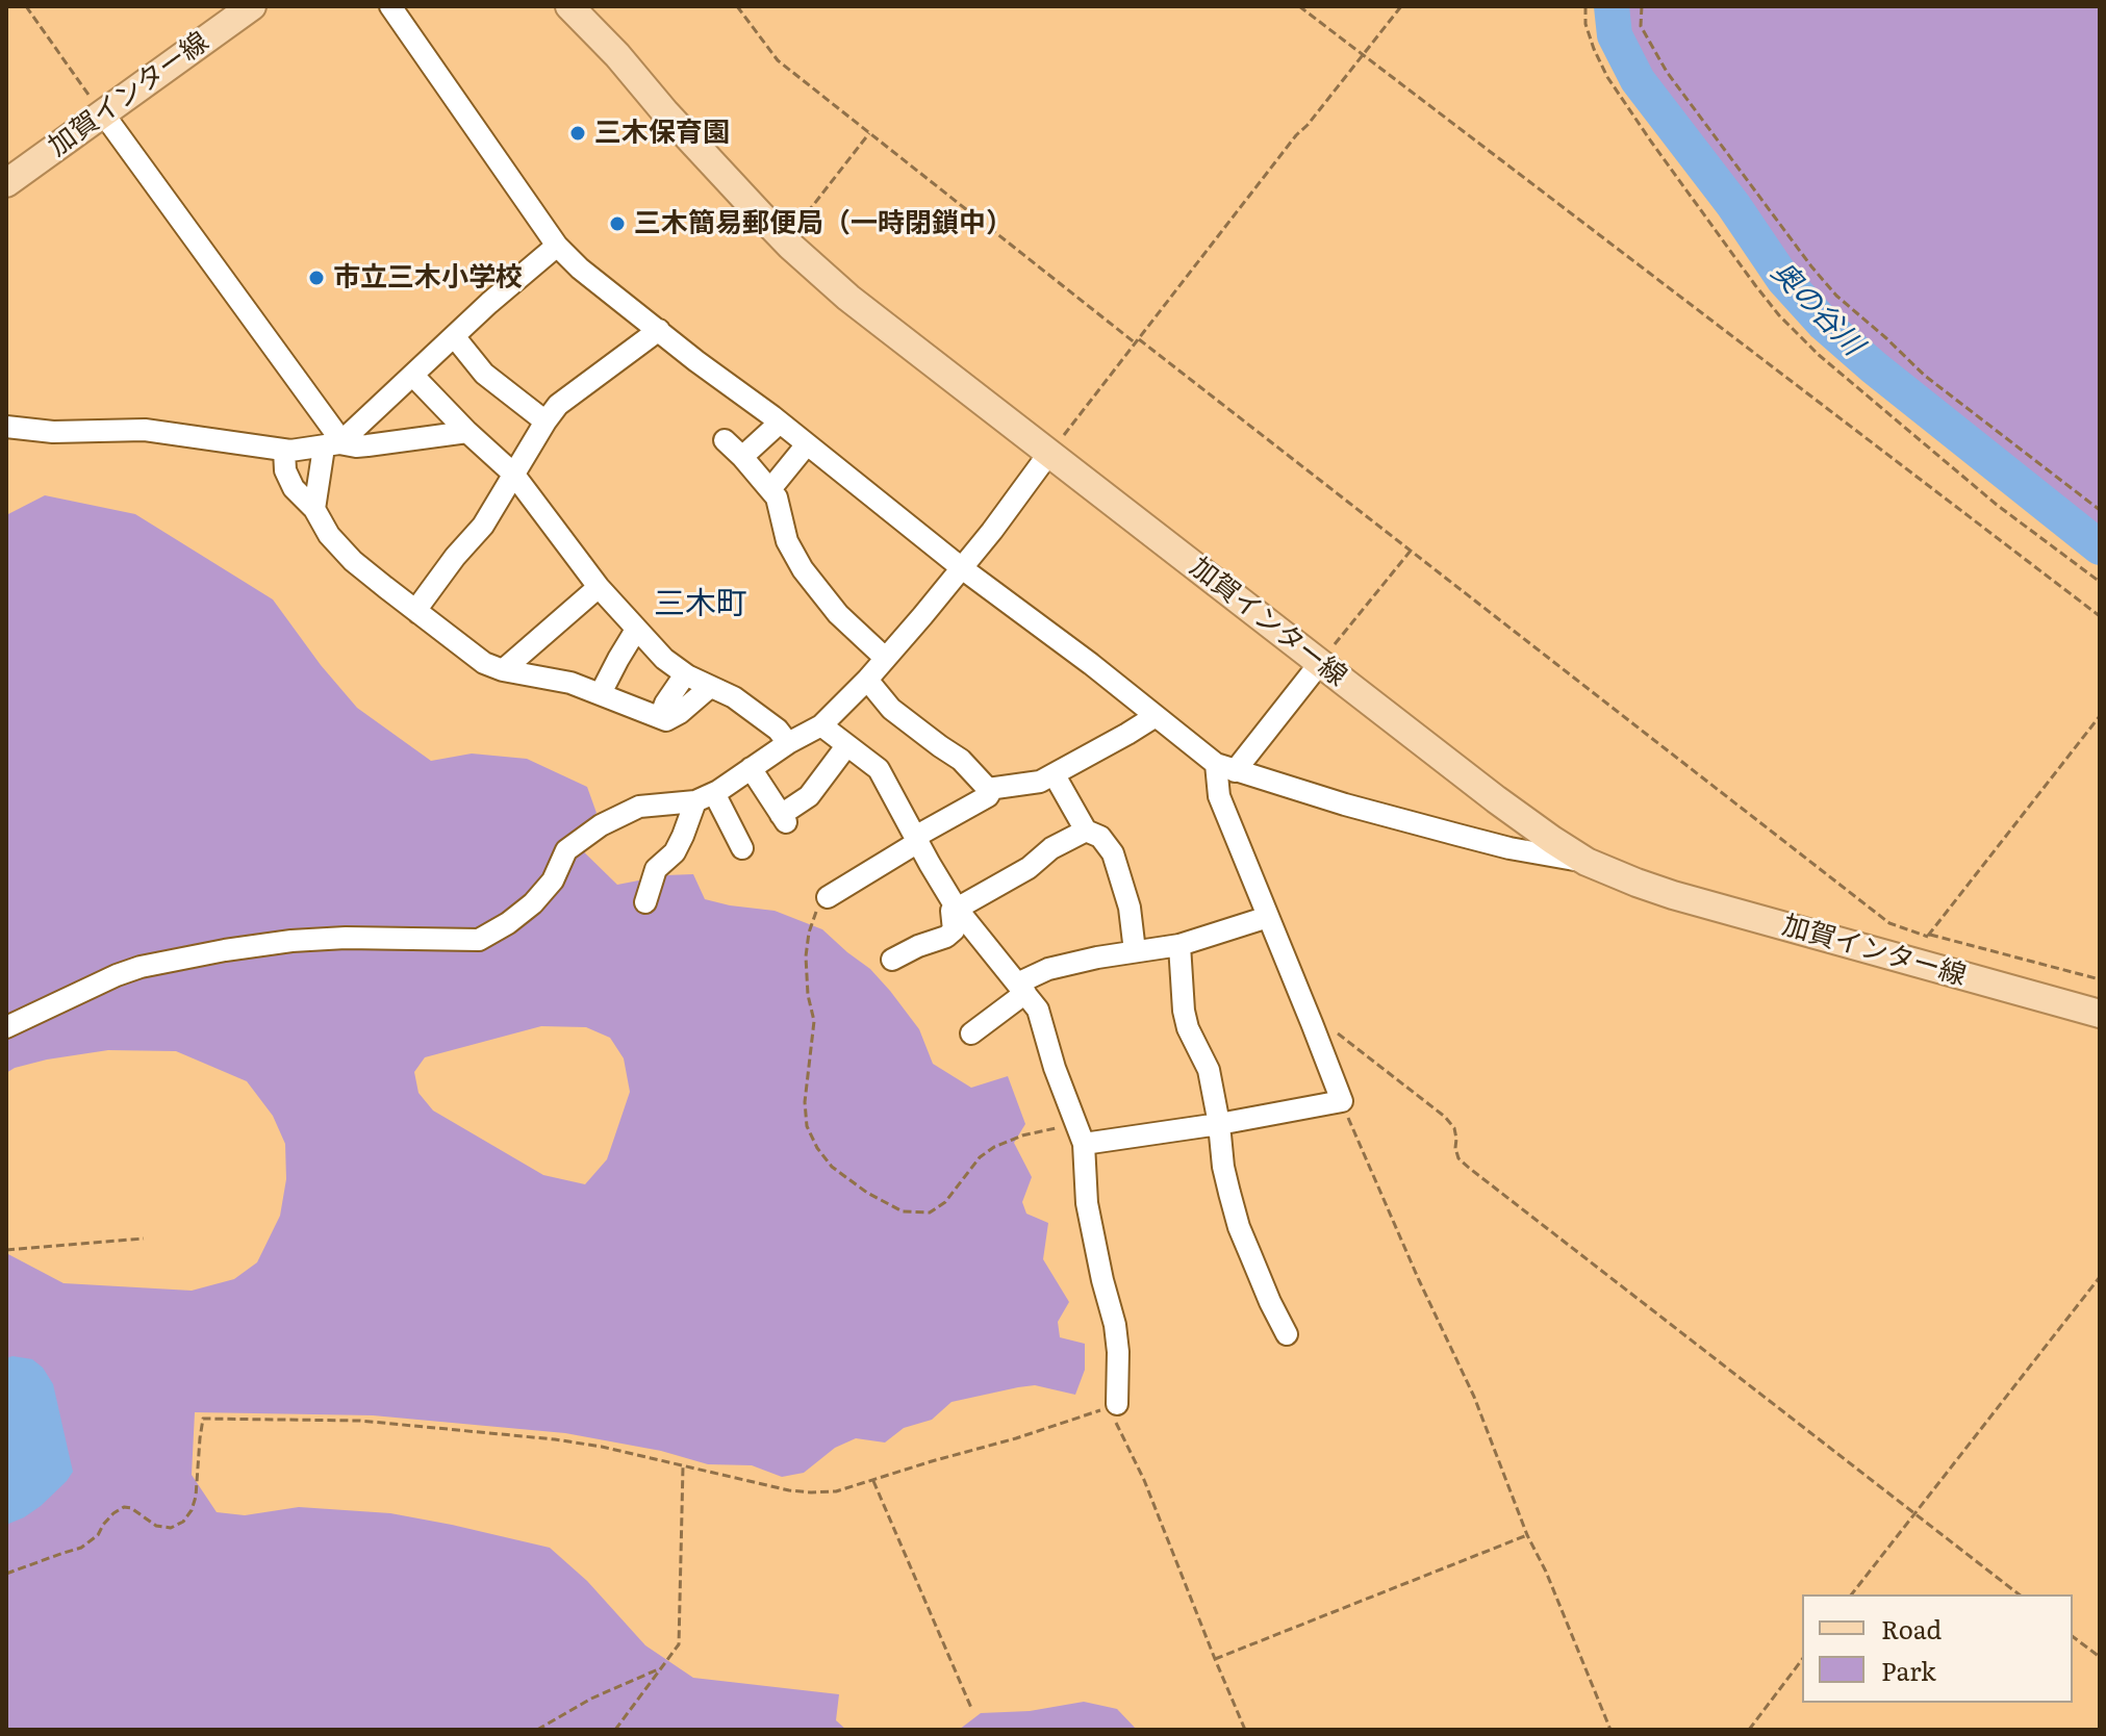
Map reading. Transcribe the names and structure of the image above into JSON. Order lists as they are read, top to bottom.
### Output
{
  "streets": {
    "main road": ["加賀インター線"]
  },
  "districts": ["三木町"],
  "water": ["奥の谷川"],
  "places": ["三木保育園", "三木簡易郵便局（一時閉鎖中）", "市立三木小学校"],
  "legend": ["Road", "Park"]
}
